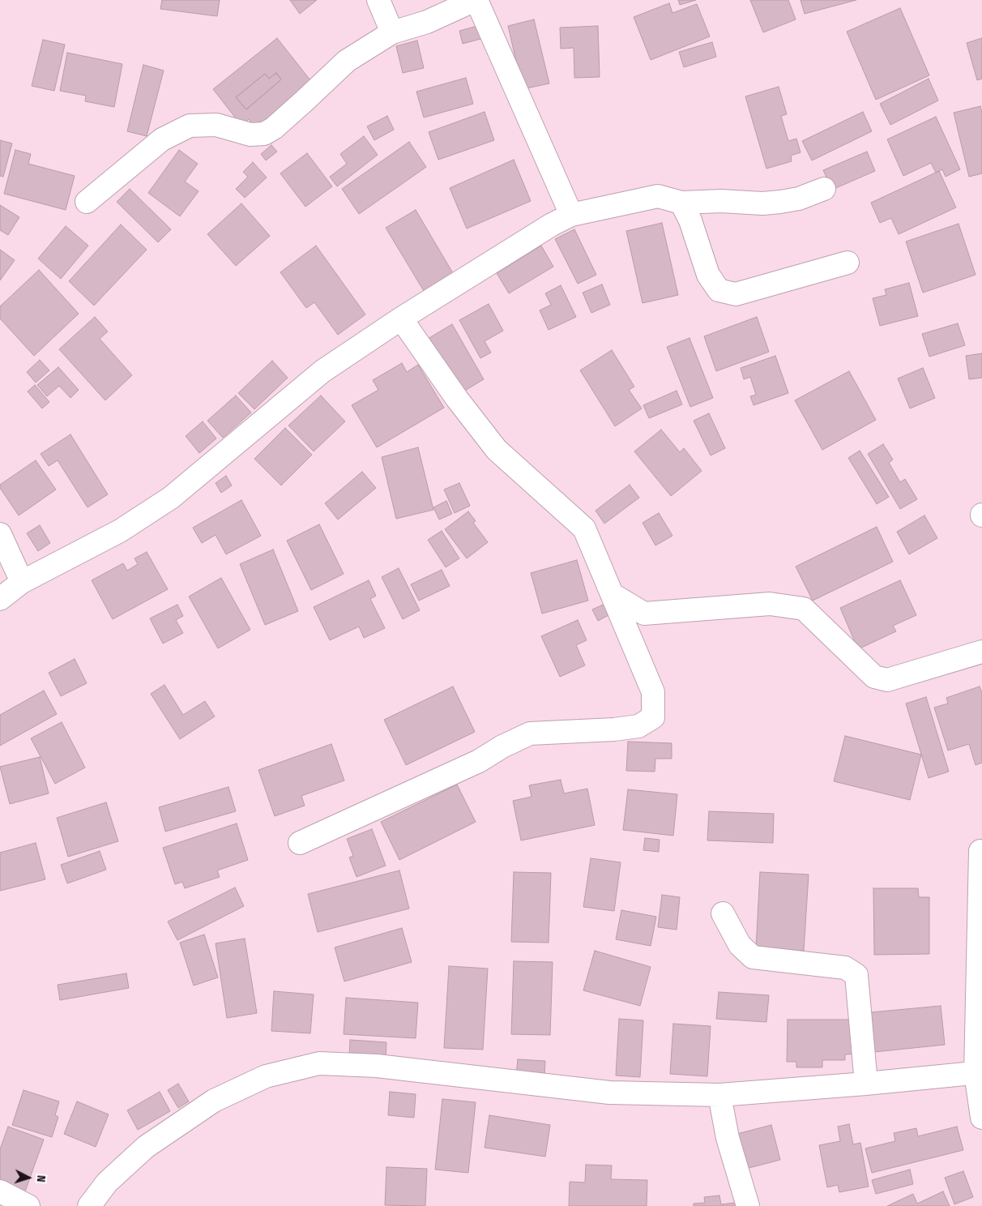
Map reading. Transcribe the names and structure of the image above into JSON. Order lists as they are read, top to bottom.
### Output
{
  "north": "right"
}
